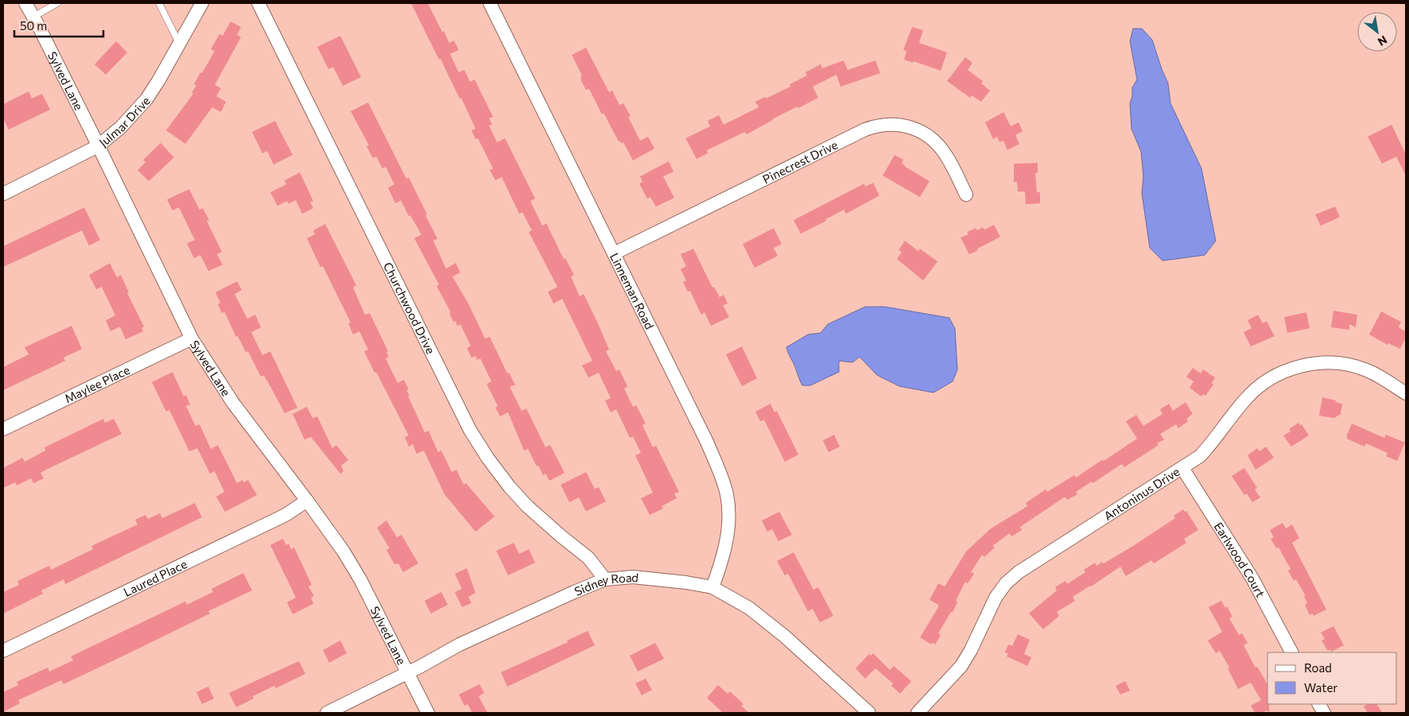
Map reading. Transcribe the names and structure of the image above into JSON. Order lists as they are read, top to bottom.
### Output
{
  "streets": {
    "street": [
      "Sylved Lane",
      "Julmar Drive",
      "Pinecrest Drive",
      "Linneman Road",
      "Churchwood Drive",
      "Maylee Place",
      "Antoninus Drive",
      "Earlwood Court",
      "Laured Place",
      "Sidney Road"
    ]
  },
  "crossings": [
    ["Sylved Lane", "Julmar Drive"],
    ["Sylved Lane", "Maylee Place"],
    ["Sylved Lane", "Laured Place"],
    ["Sylved Lane", "Sidney Road"],
    ["Pinecrest Drive", "Linneman Road"],
    ["Linneman Road", "Sidney Road"],
    ["Churchwood Drive", "Sidney Road"],
    ["Antoninus Drive", "Earlwood Court"]
  ],
  "legend": ["Road", "Water"],
  "scale_bar": "50 m",
  "north": "bottom right"
}
